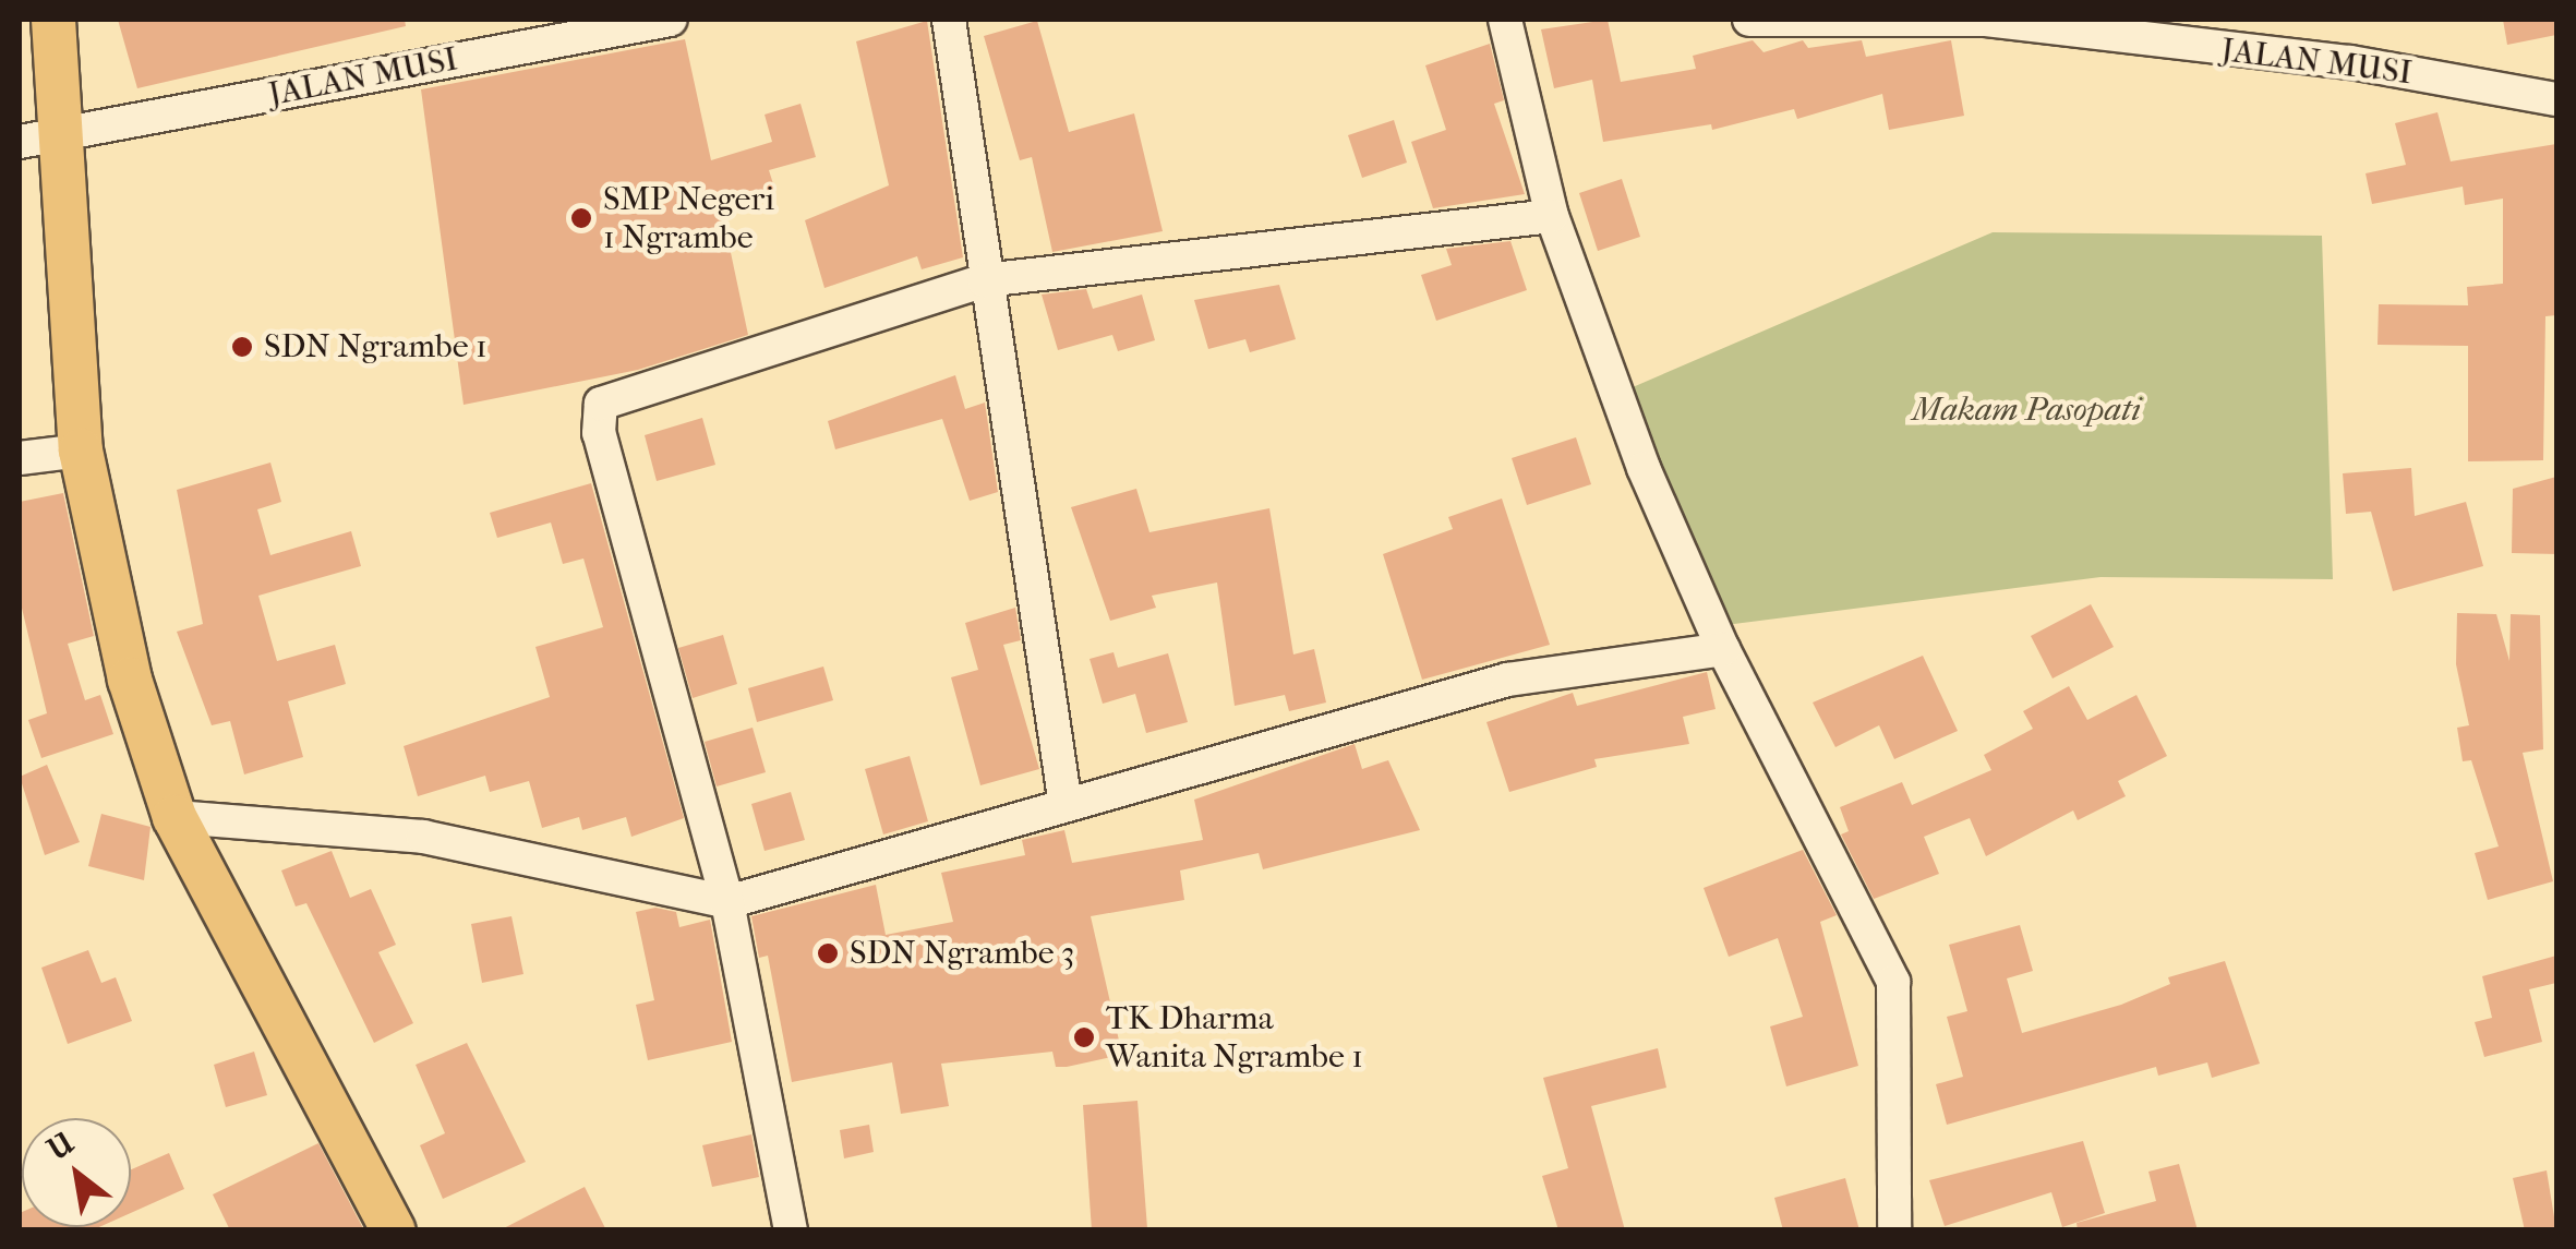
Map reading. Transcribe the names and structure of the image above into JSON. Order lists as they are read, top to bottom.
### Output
{
  "streets": {
    "street": ["JALAN MUSI"]
  },
  "parks": ["Makam Pasopati"],
  "places": [
    "SMP Negeri 1 Ngrambe",
    "SDN Ngrambe 1",
    "SDN Ngrambe 3",
    "TK Dharma Wanita Ngrambe 1"
  ],
  "north": "top left"
}
